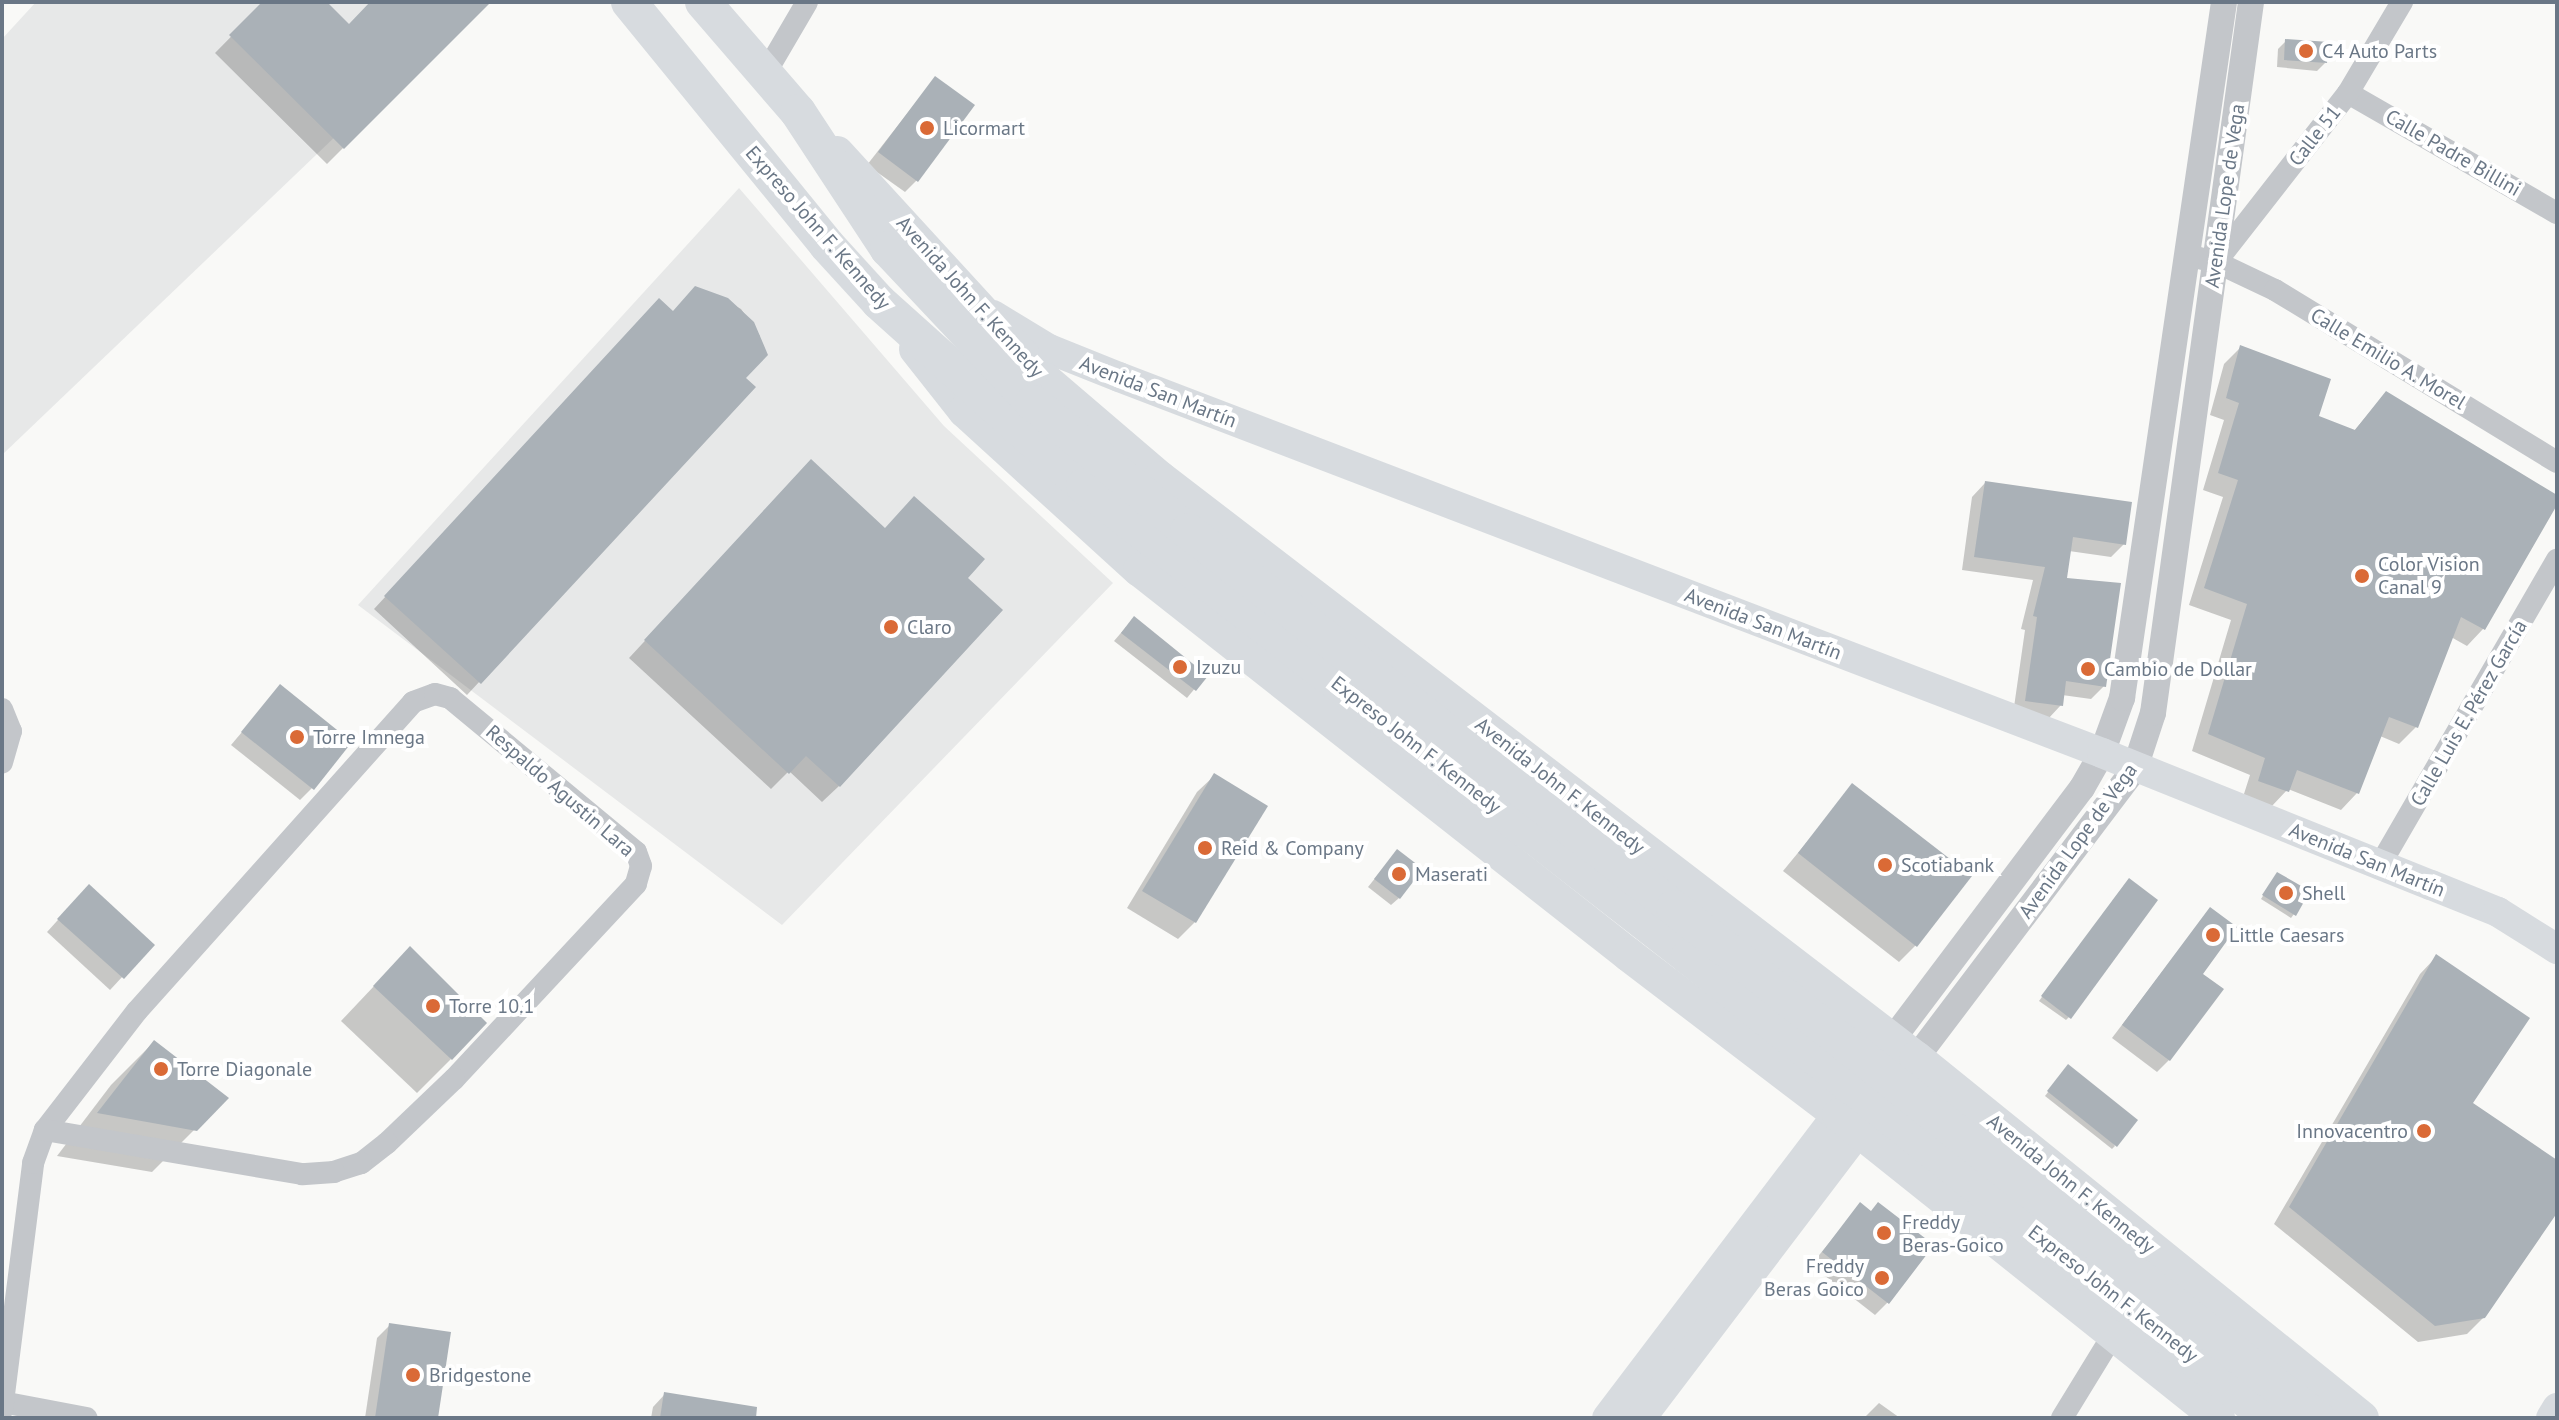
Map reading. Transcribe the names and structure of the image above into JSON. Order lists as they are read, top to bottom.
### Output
{
  "streets": {
    "highway": ["Expreso John F. Kennedy"],
    "main road": ["Avenida Lope de Vega", "Avenida John F. Kennedy", "Avenida San Martín"],
    "street": [
      "Calle 51",
      "Calle Padre Billini",
      "Calle Emilio A. Morel",
      "Calle Luis E. Pérez García",
      "Respaldo Agustin Lara"
    ]
  },
  "crossings": [
    ["Calle 51", "Calle Padre Billini"],
    ["Calle 51", "Avenida Lope de Vega"],
    ["Calle 51", "Calle Emilio A. Morel"],
    ["Avenida Lope de Vega", "Avenida John F. Kennedy"],
    ["Avenida Lope de Vega", "Calle Emilio A. Morel"],
    ["Avenida Lope de Vega", "Avenida San Martín"],
    ["Expreso John F. Kennedy", "Avenida John F. Kennedy"],
    ["Avenida John F. Kennedy", "Avenida San Martín"],
    ["Avenida San Martín", "Calle Luis E. Pérez García"]
  ],
  "places": [
    "C4 Auto Parts",
    "Licormart",
    "Color Vision Canal 9",
    "Claro",
    "Izuzu",
    "Cambio de Dollar",
    "Torre Imnega",
    "Reid & Company",
    "Scotiabank",
    "Maserati",
    "Shell",
    "Little Caesars",
    "Torre 10.1",
    "Torre Diagonale",
    "Innovacentro",
    "Freddy Beras-Goico",
    "Freddy Beras Goico",
    "Bridgestone"
  ]
}
